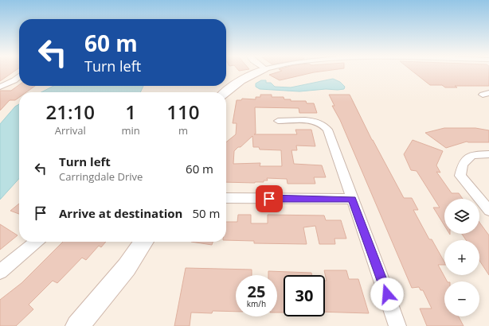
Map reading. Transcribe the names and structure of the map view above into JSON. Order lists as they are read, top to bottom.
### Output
{
  "page": {
    "turn": ["60 m", "Turn left"],
    "eta": [
      "21:10",
      "Arrival",
      "1",
      "min",
      "110",
      "m"
    ],
    "list": [
      {
        "name": "Turn left",
        "note": "Carringdale Drive",
        "value": "60 m"
      },
      {
        "name": "Arrive at destination",
        "value": "50 m"
      }
    ],
    "map_buttons": ["+", "−"],
    "speed": "25 km/h",
    "limit": "30"
  }
}
